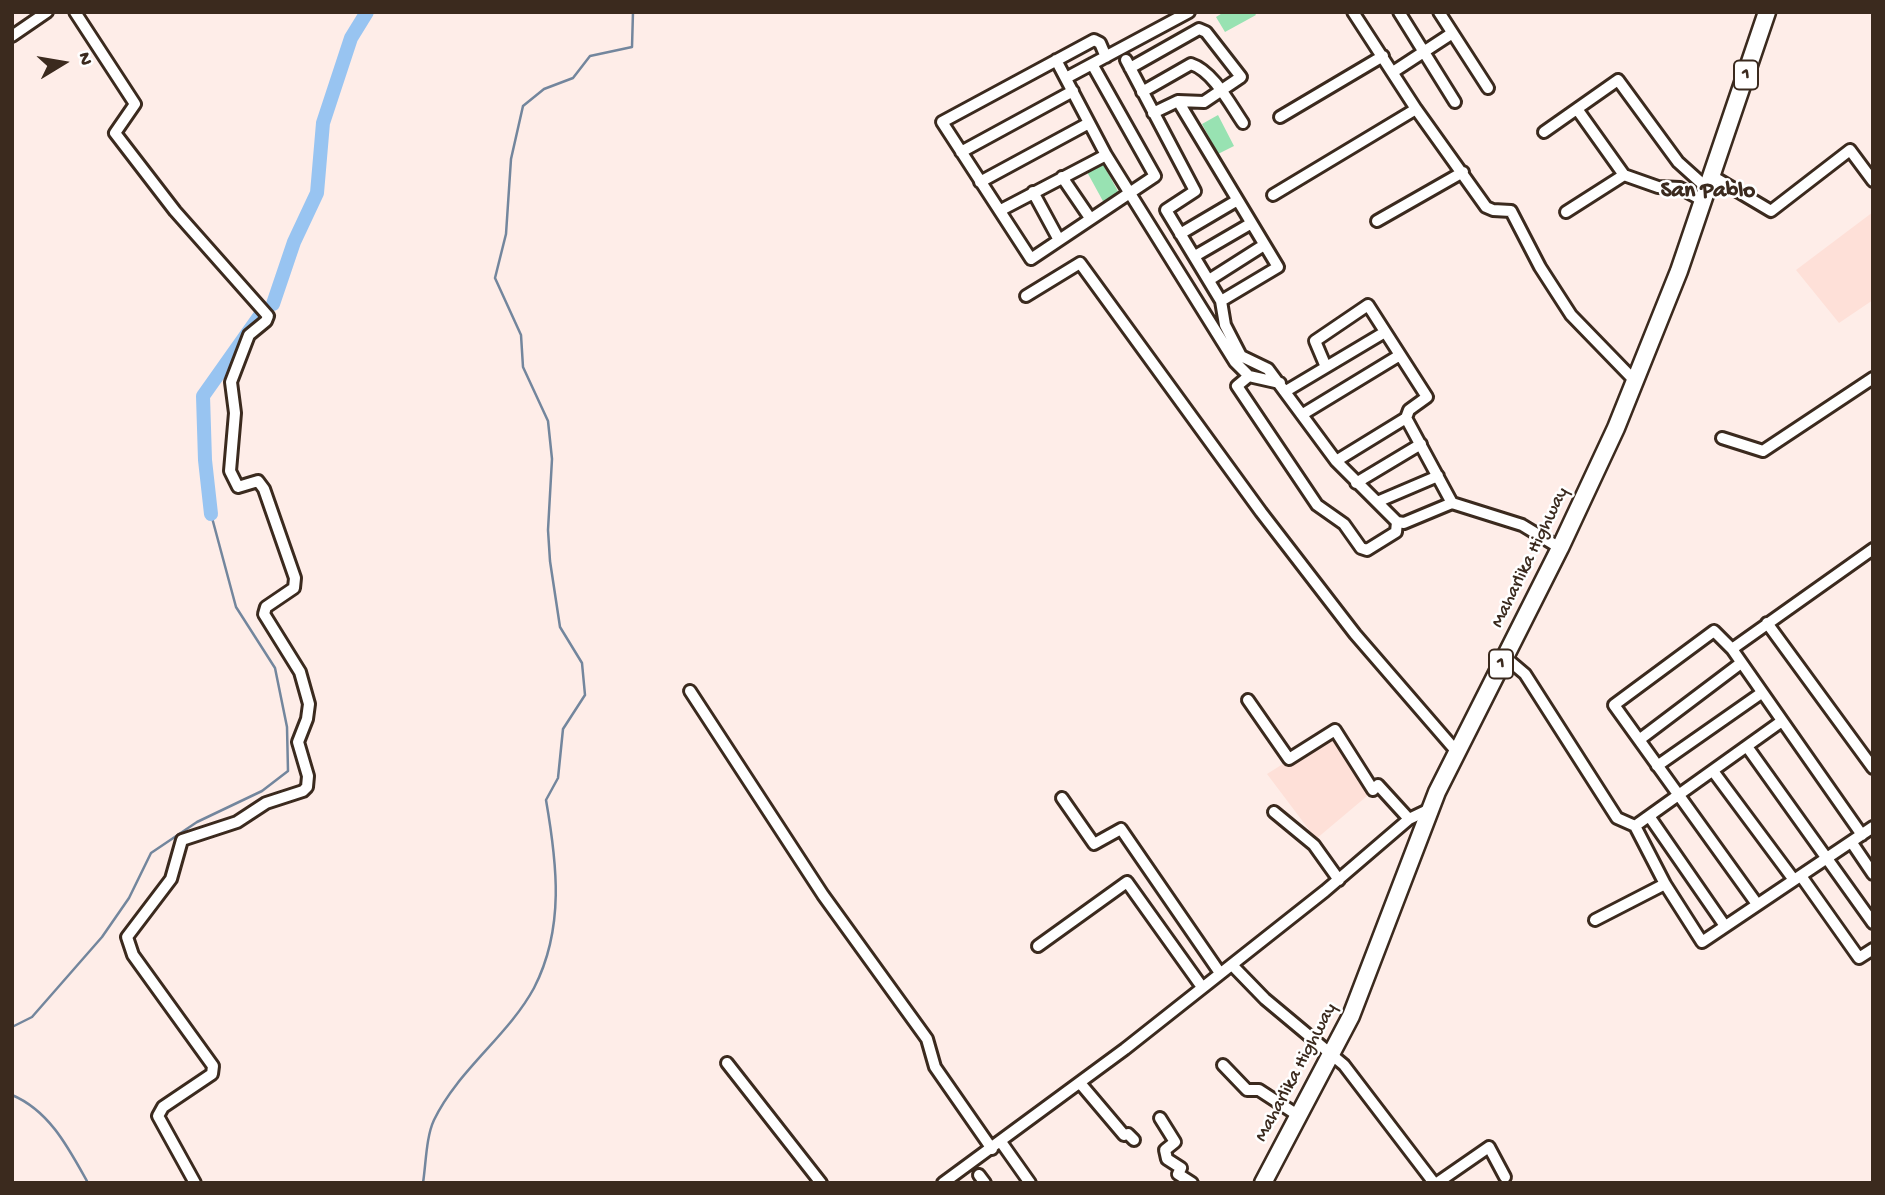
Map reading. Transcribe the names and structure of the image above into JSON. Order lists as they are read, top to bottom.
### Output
{
  "streets": {
    "highway": ["1", "Maharlika Highway"]
  },
  "districts": ["San Pablo"],
  "north": "right"
}
